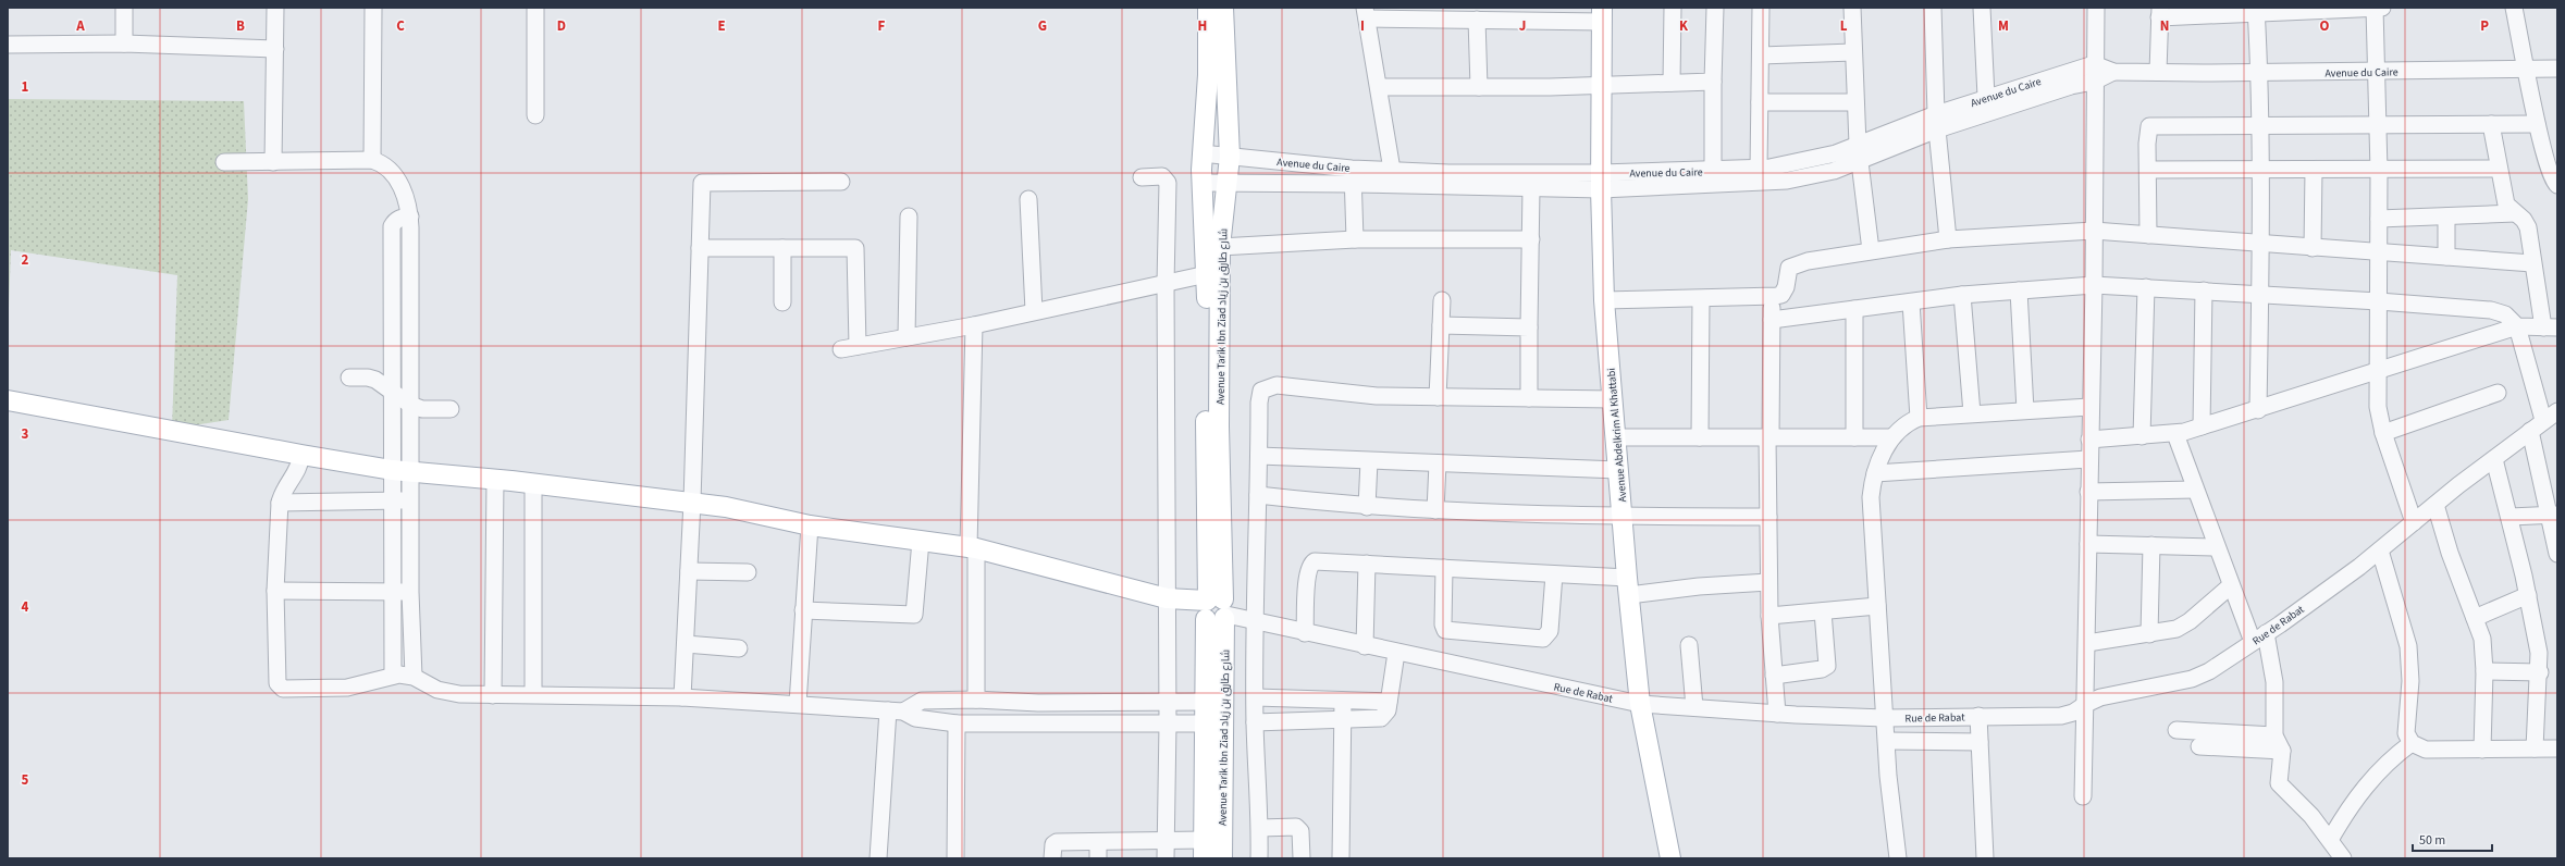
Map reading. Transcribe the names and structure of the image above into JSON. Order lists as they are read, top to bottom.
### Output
{
  "streets": {
    "main road": ["Avenue Tarik Ibn Ziad شارع طارق بن زياد", "Avenue Abdelkrim Al Khattabi"],
    "street": ["Avenue du Caire", "Rue de Rabat"]
  },
  "crossings": [
    ["Avenue du Caire", "Avenue Tarik Ibn Ziad شارع طارق بن زياد"],
    ["Avenue du Caire", "Avenue Abdelkrim Al Khattabi"],
    ["Avenue Tarik Ibn Ziad شارع طارق بن زياد", "Rue de Rabat"],
    ["Avenue Abdelkrim Al Khattabi", "Rue de Rabat"]
  ],
  "scale_bar": "50 m",
  "grid": {
    "columns": [
      "A",
      "B",
      "C",
      "D",
      "E",
      "F",
      "G",
      "H",
      "I",
      "J",
      "K",
      "L",
      "M",
      "N",
      "O",
      "P"
    ],
    "rows": [
      "1",
      "2",
      "3",
      "4",
      "5"
    ]
  }
}
